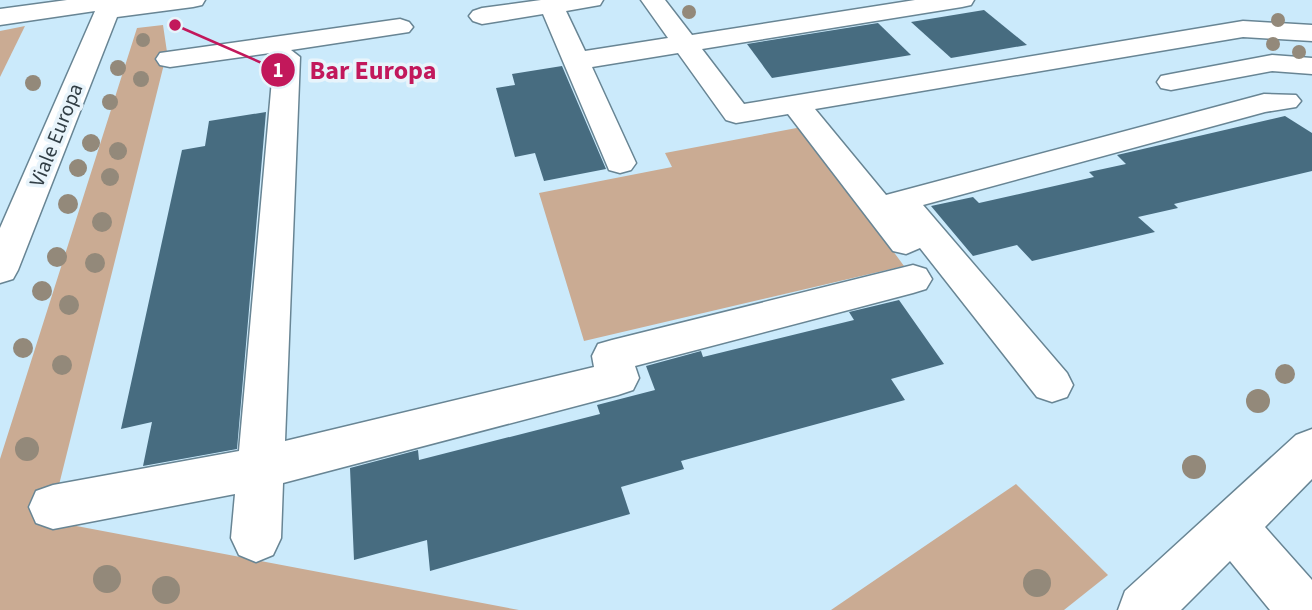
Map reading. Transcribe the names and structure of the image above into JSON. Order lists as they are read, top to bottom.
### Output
{
  "streets": {
    "street": ["Viale Europa"]
  },
  "places": ["Bar Europa"]
}
